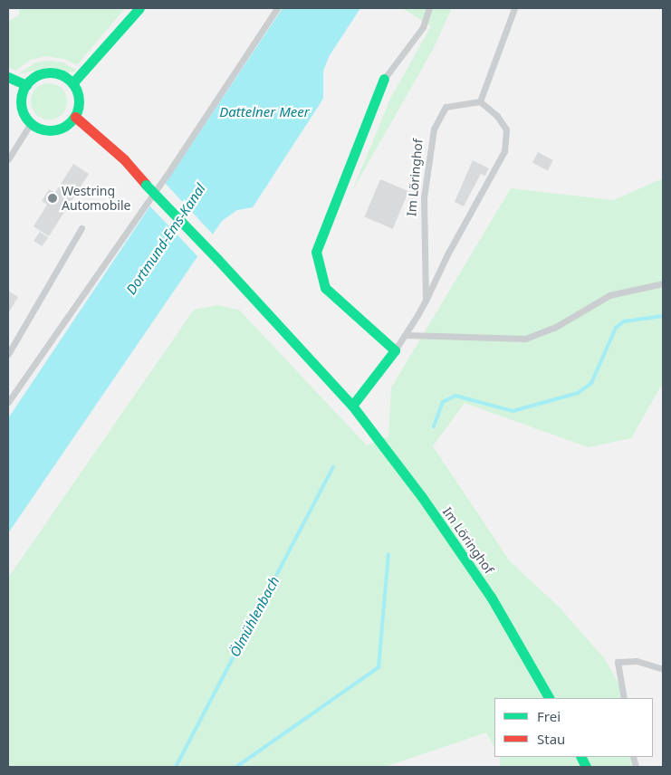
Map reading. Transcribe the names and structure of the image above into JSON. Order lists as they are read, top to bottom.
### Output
{
  "streets": {
    "street": ["Im Löringhof"]
  },
  "water": ["Dattelner Meer", "Dortmund-Ems-Kanal", "Ölmühlenbach"],
  "places": ["Westring Automobile"],
  "legend": ["Frei", "Stau"]
}
